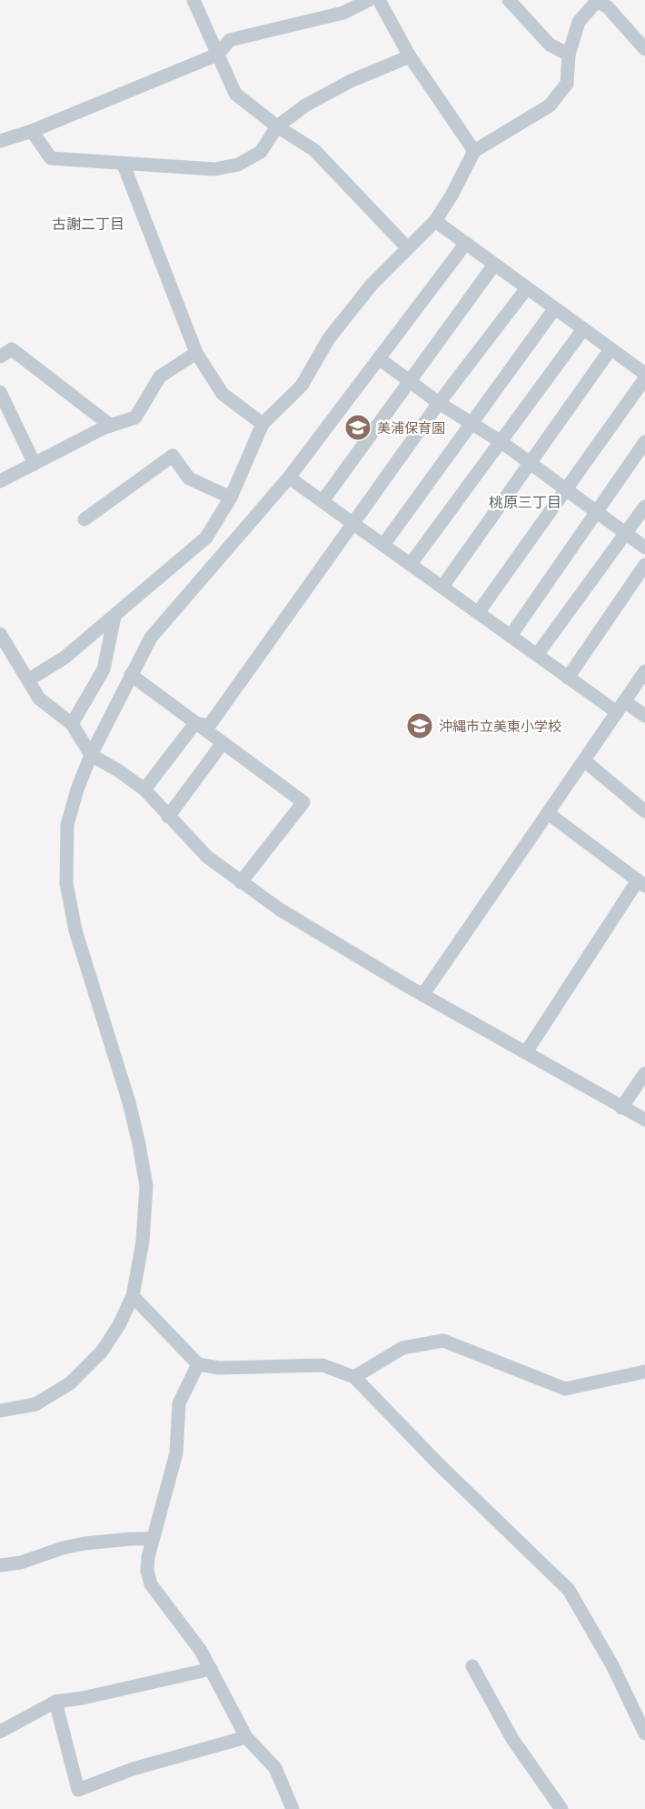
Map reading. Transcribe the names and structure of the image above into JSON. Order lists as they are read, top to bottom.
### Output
{
  "districts": ["古謝二丁目", "桃原三丁目"],
  "places": {
    "school or university": ["美浦保育園", "沖縄市立美東小学校"]
  }
}
